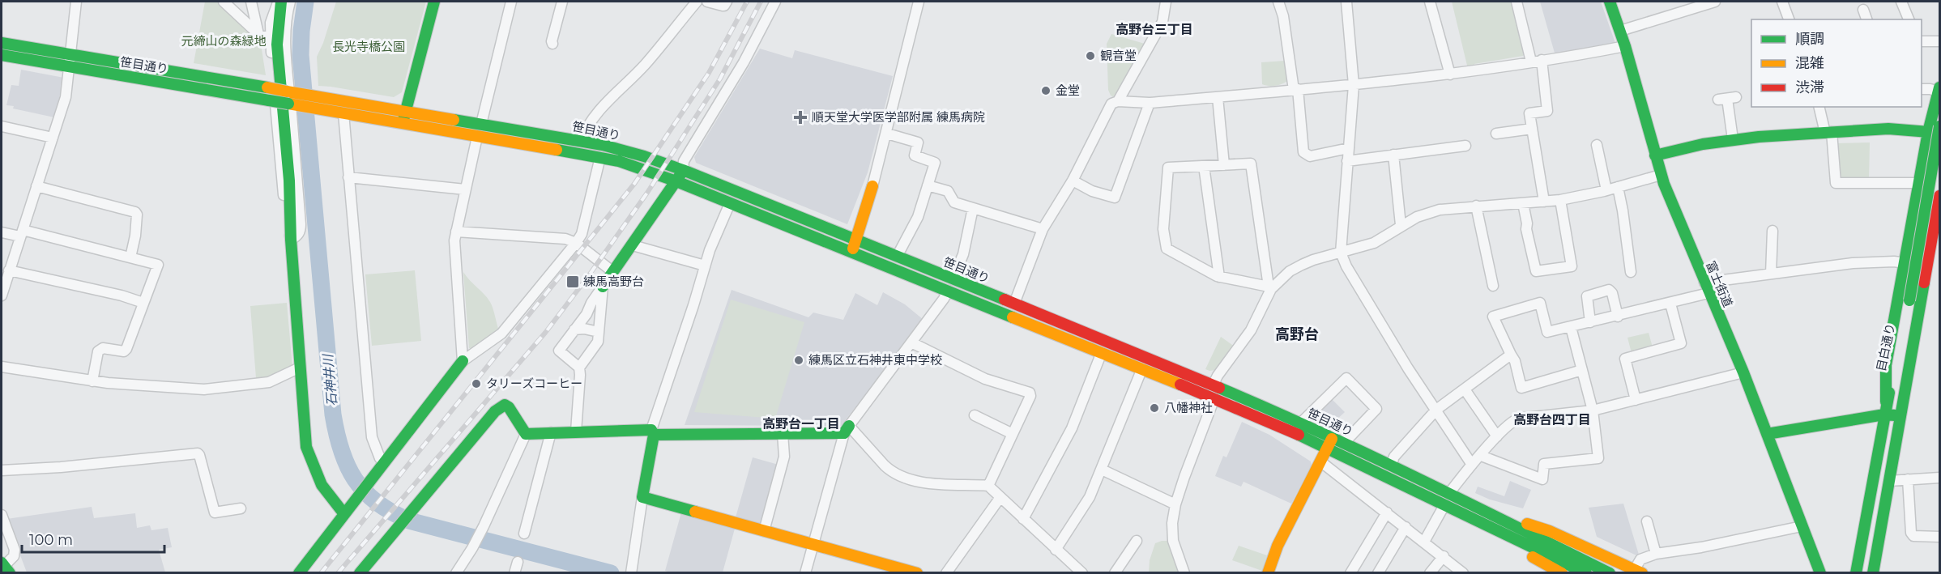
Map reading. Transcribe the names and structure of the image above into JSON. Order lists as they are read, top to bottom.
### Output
{
  "streets": {
    "main road": ["笹目通り", "富士街道", "目白通り"]
  },
  "districts": [
    "高野台三丁目",
    "高野台",
    "高野台四丁目",
    "高野台一丁目"
  ],
  "water": ["石神井川"],
  "parks": ["元締山の森緑地", "長光寺橋公園"],
  "places": {
    "other": [
      "観音堂",
      "金堂",
      "練馬区立石神井東中学校",
      "タリーズコーヒー",
      "八幡神社"
    ],
    "health": ["順天堂大学医学部附属 練馬病院"],
    "transit": ["練馬高野台"]
  },
  "legend": ["順調", "混雑", "渋滞"],
  "scale_bar": "100 m"
}
